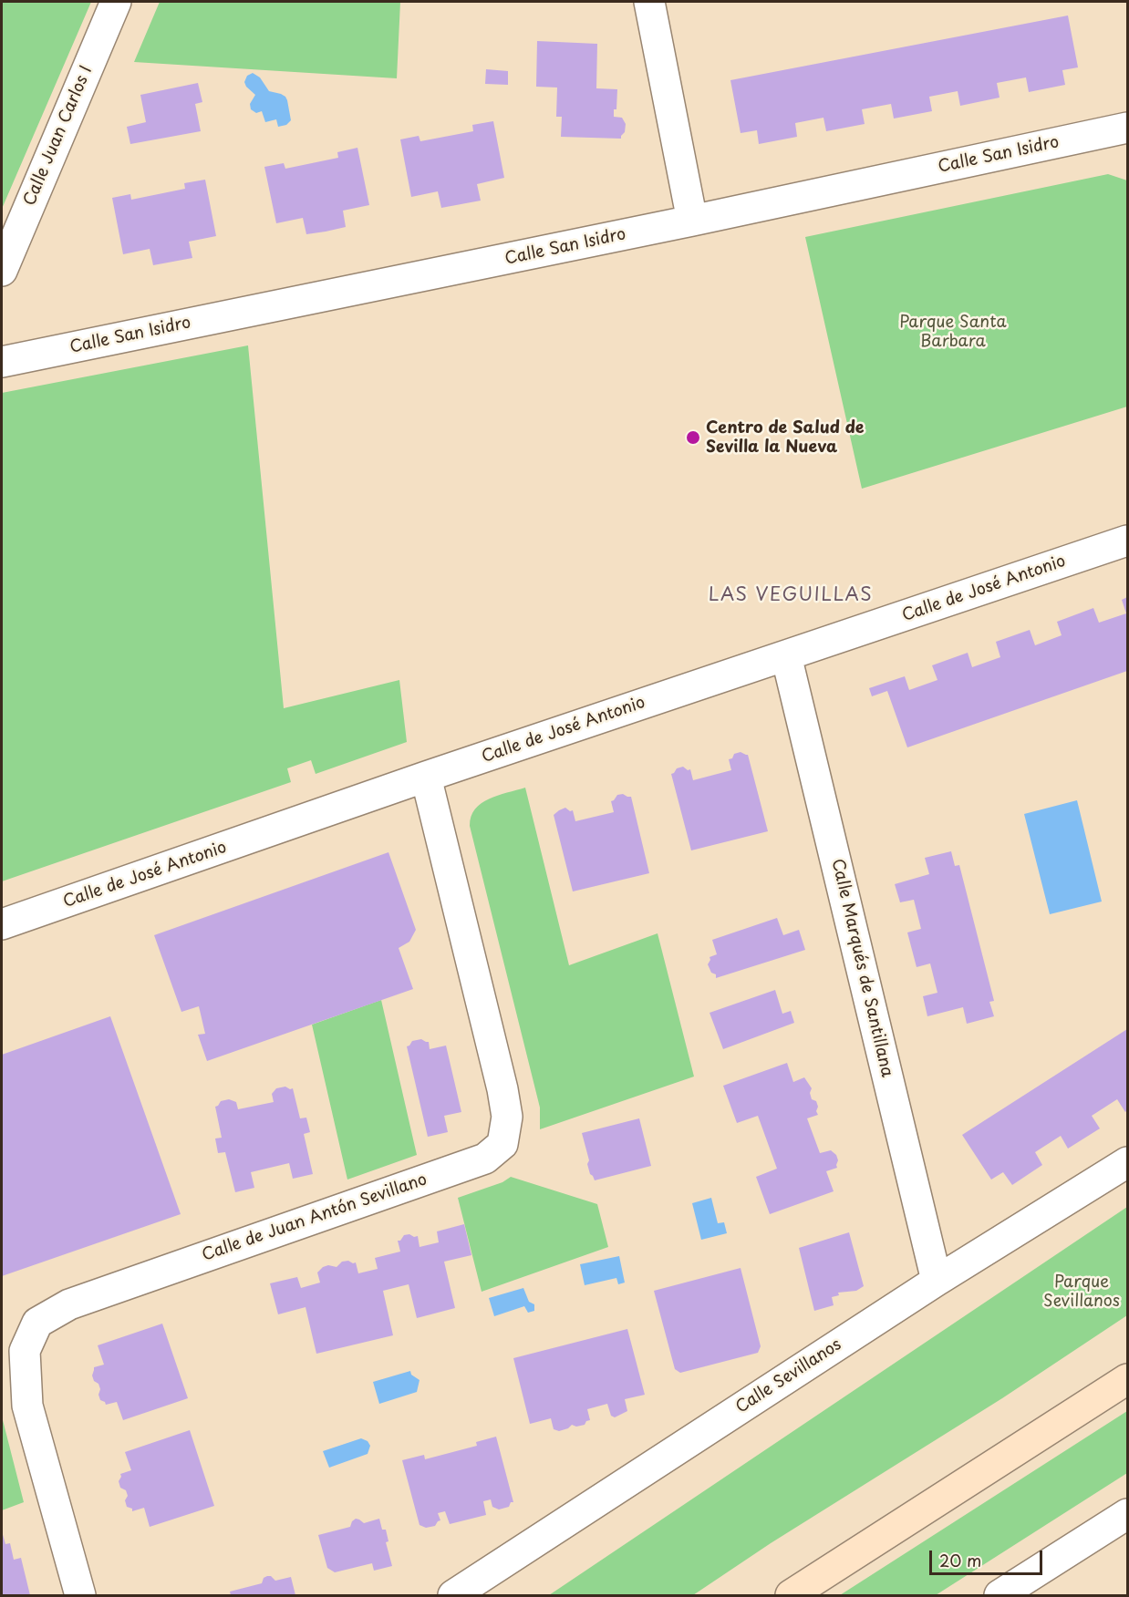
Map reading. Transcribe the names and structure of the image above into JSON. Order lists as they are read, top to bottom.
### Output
{
  "streets": {
    "street": [
      "Calle Juan Carlos I",
      "Calle San Isidro",
      "Calle de José Antonio",
      "Calle Marqués de Santillana",
      "Calle de Juan Antón Sevillano",
      "Calle Sevillanos"
    ]
  },
  "crossings": [
    ["Calle de José Antonio", "Calle Marqués de Santillana"],
    ["Calle de José Antonio", "Calle de Juan Antón Sevillano"],
    ["Calle Marqués de Santillana", "Calle Sevillanos"]
  ],
  "districts": ["LAS VEGUILLAS"],
  "parks": ["Parque Santa Barbara", "Parque Sevillanos"],
  "places": ["Centro de Salud de Sevilla la Nueva"],
  "scale_bar": "20 m"
}
